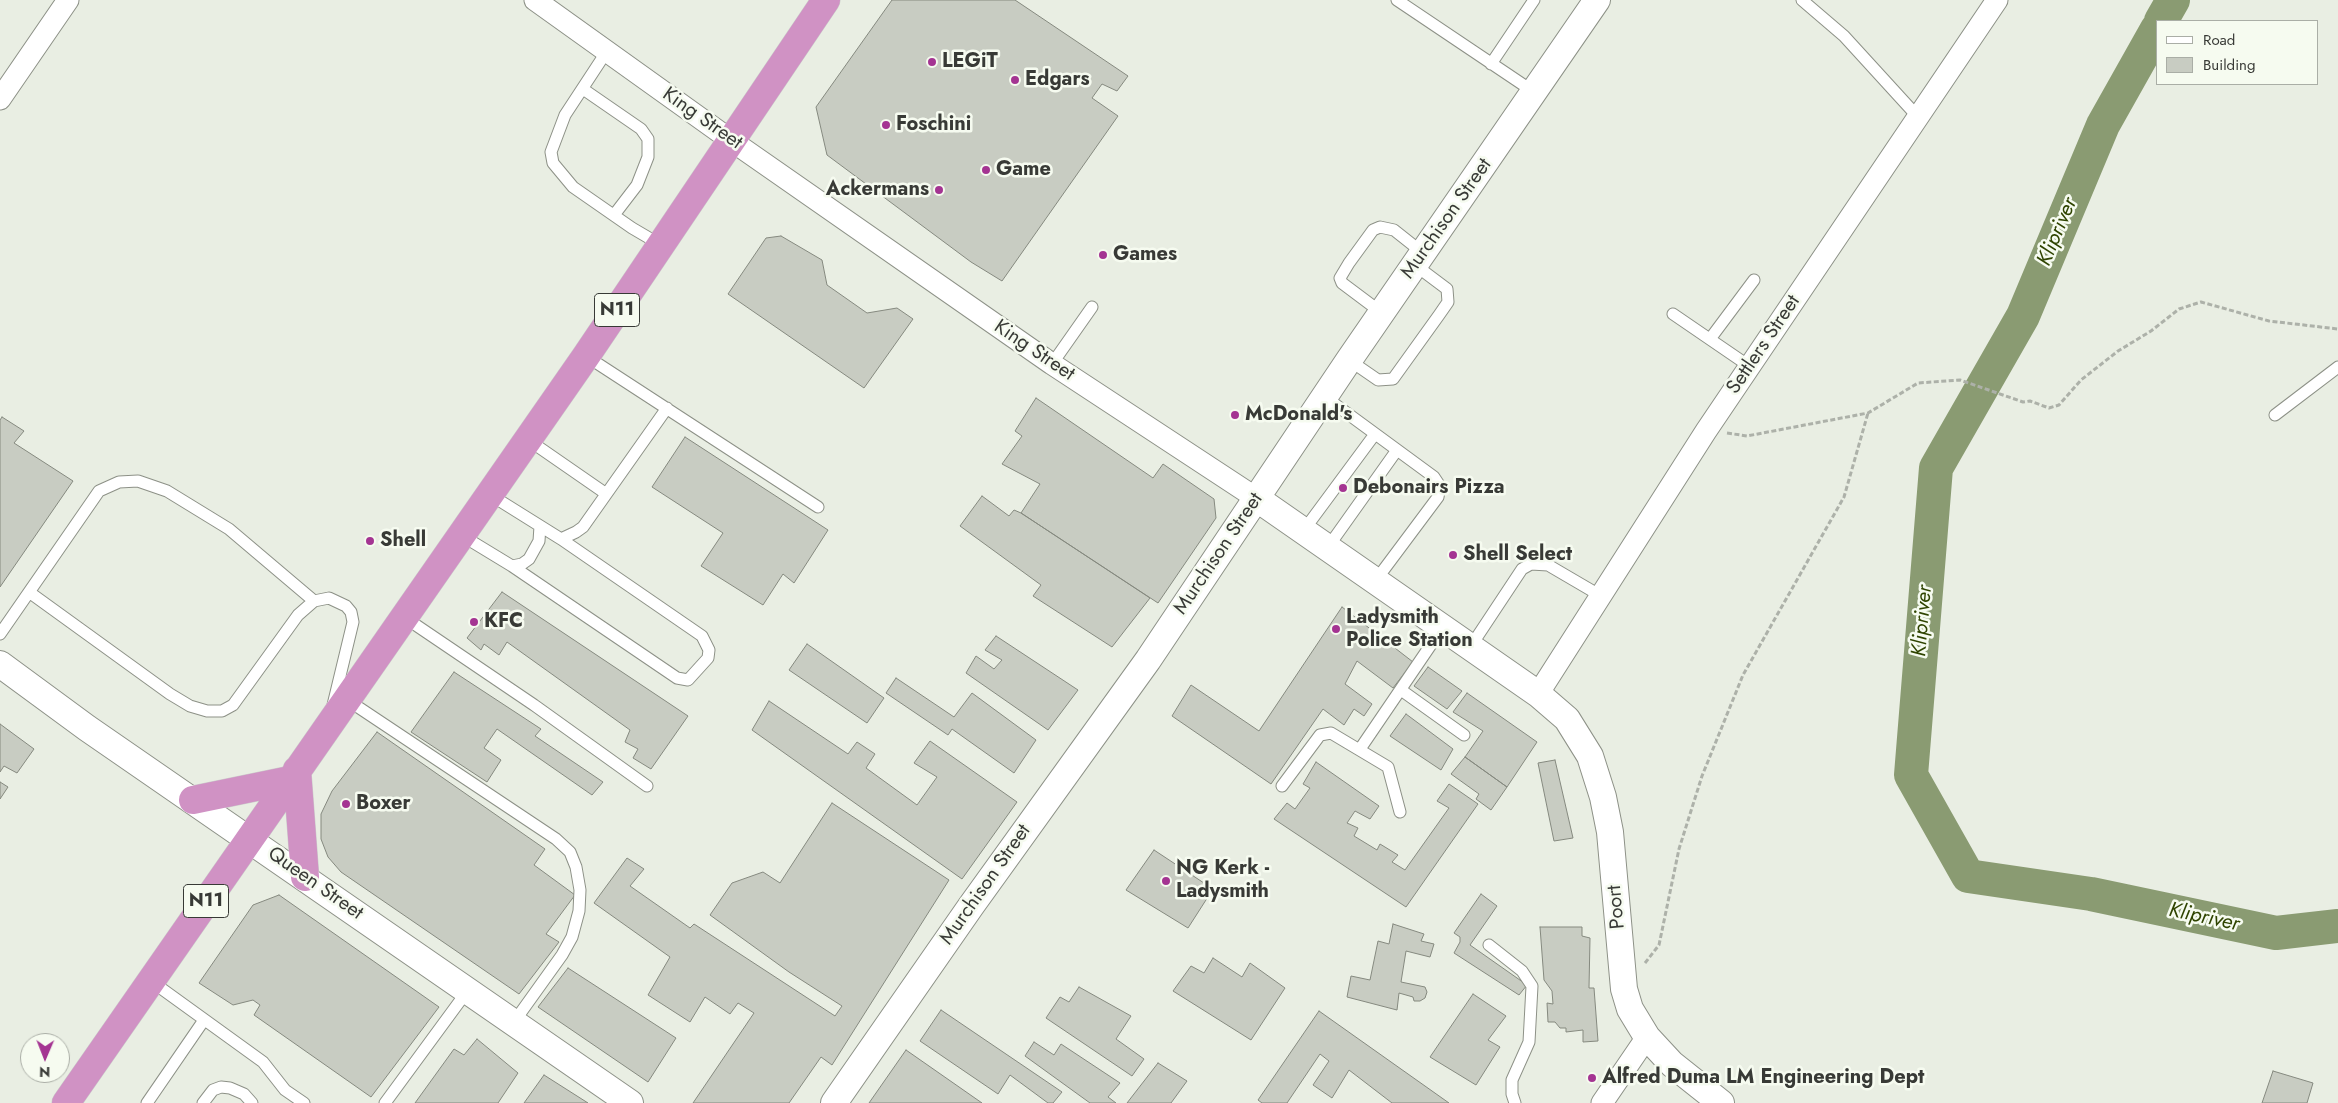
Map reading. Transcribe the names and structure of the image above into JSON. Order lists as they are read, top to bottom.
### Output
{
  "streets": {
    "highway": ["N11"],
    "street": [
      "King Street",
      "Murchison Street",
      "Settlers Street",
      "Queen Street",
      "Poort"
    ]
  },
  "crossings": [
    ["King Street", "Murchison Street"],
    ["King Street", "N11"],
    ["King Street", "Settlers Street"],
    ["King Street", "Poort"],
    ["N11", "Queen Street"],
    ["Settlers Street", "Poort"]
  ],
  "water": ["Klipriver"],
  "places": [
    "LEGiT",
    "Edgars",
    "Foschini",
    "Game",
    "Ackermans",
    "Games",
    "McDonald's",
    "Debonairs Pizza",
    "Shell",
    "Shell Select",
    "KFC",
    "Ladysmith Police Station",
    "Boxer",
    "NG Kerk - Ladysmith",
    "Alfred Duma LM Engineering Dept"
  ],
  "legend": ["Road", "Building"],
  "north": "bottom"
}
